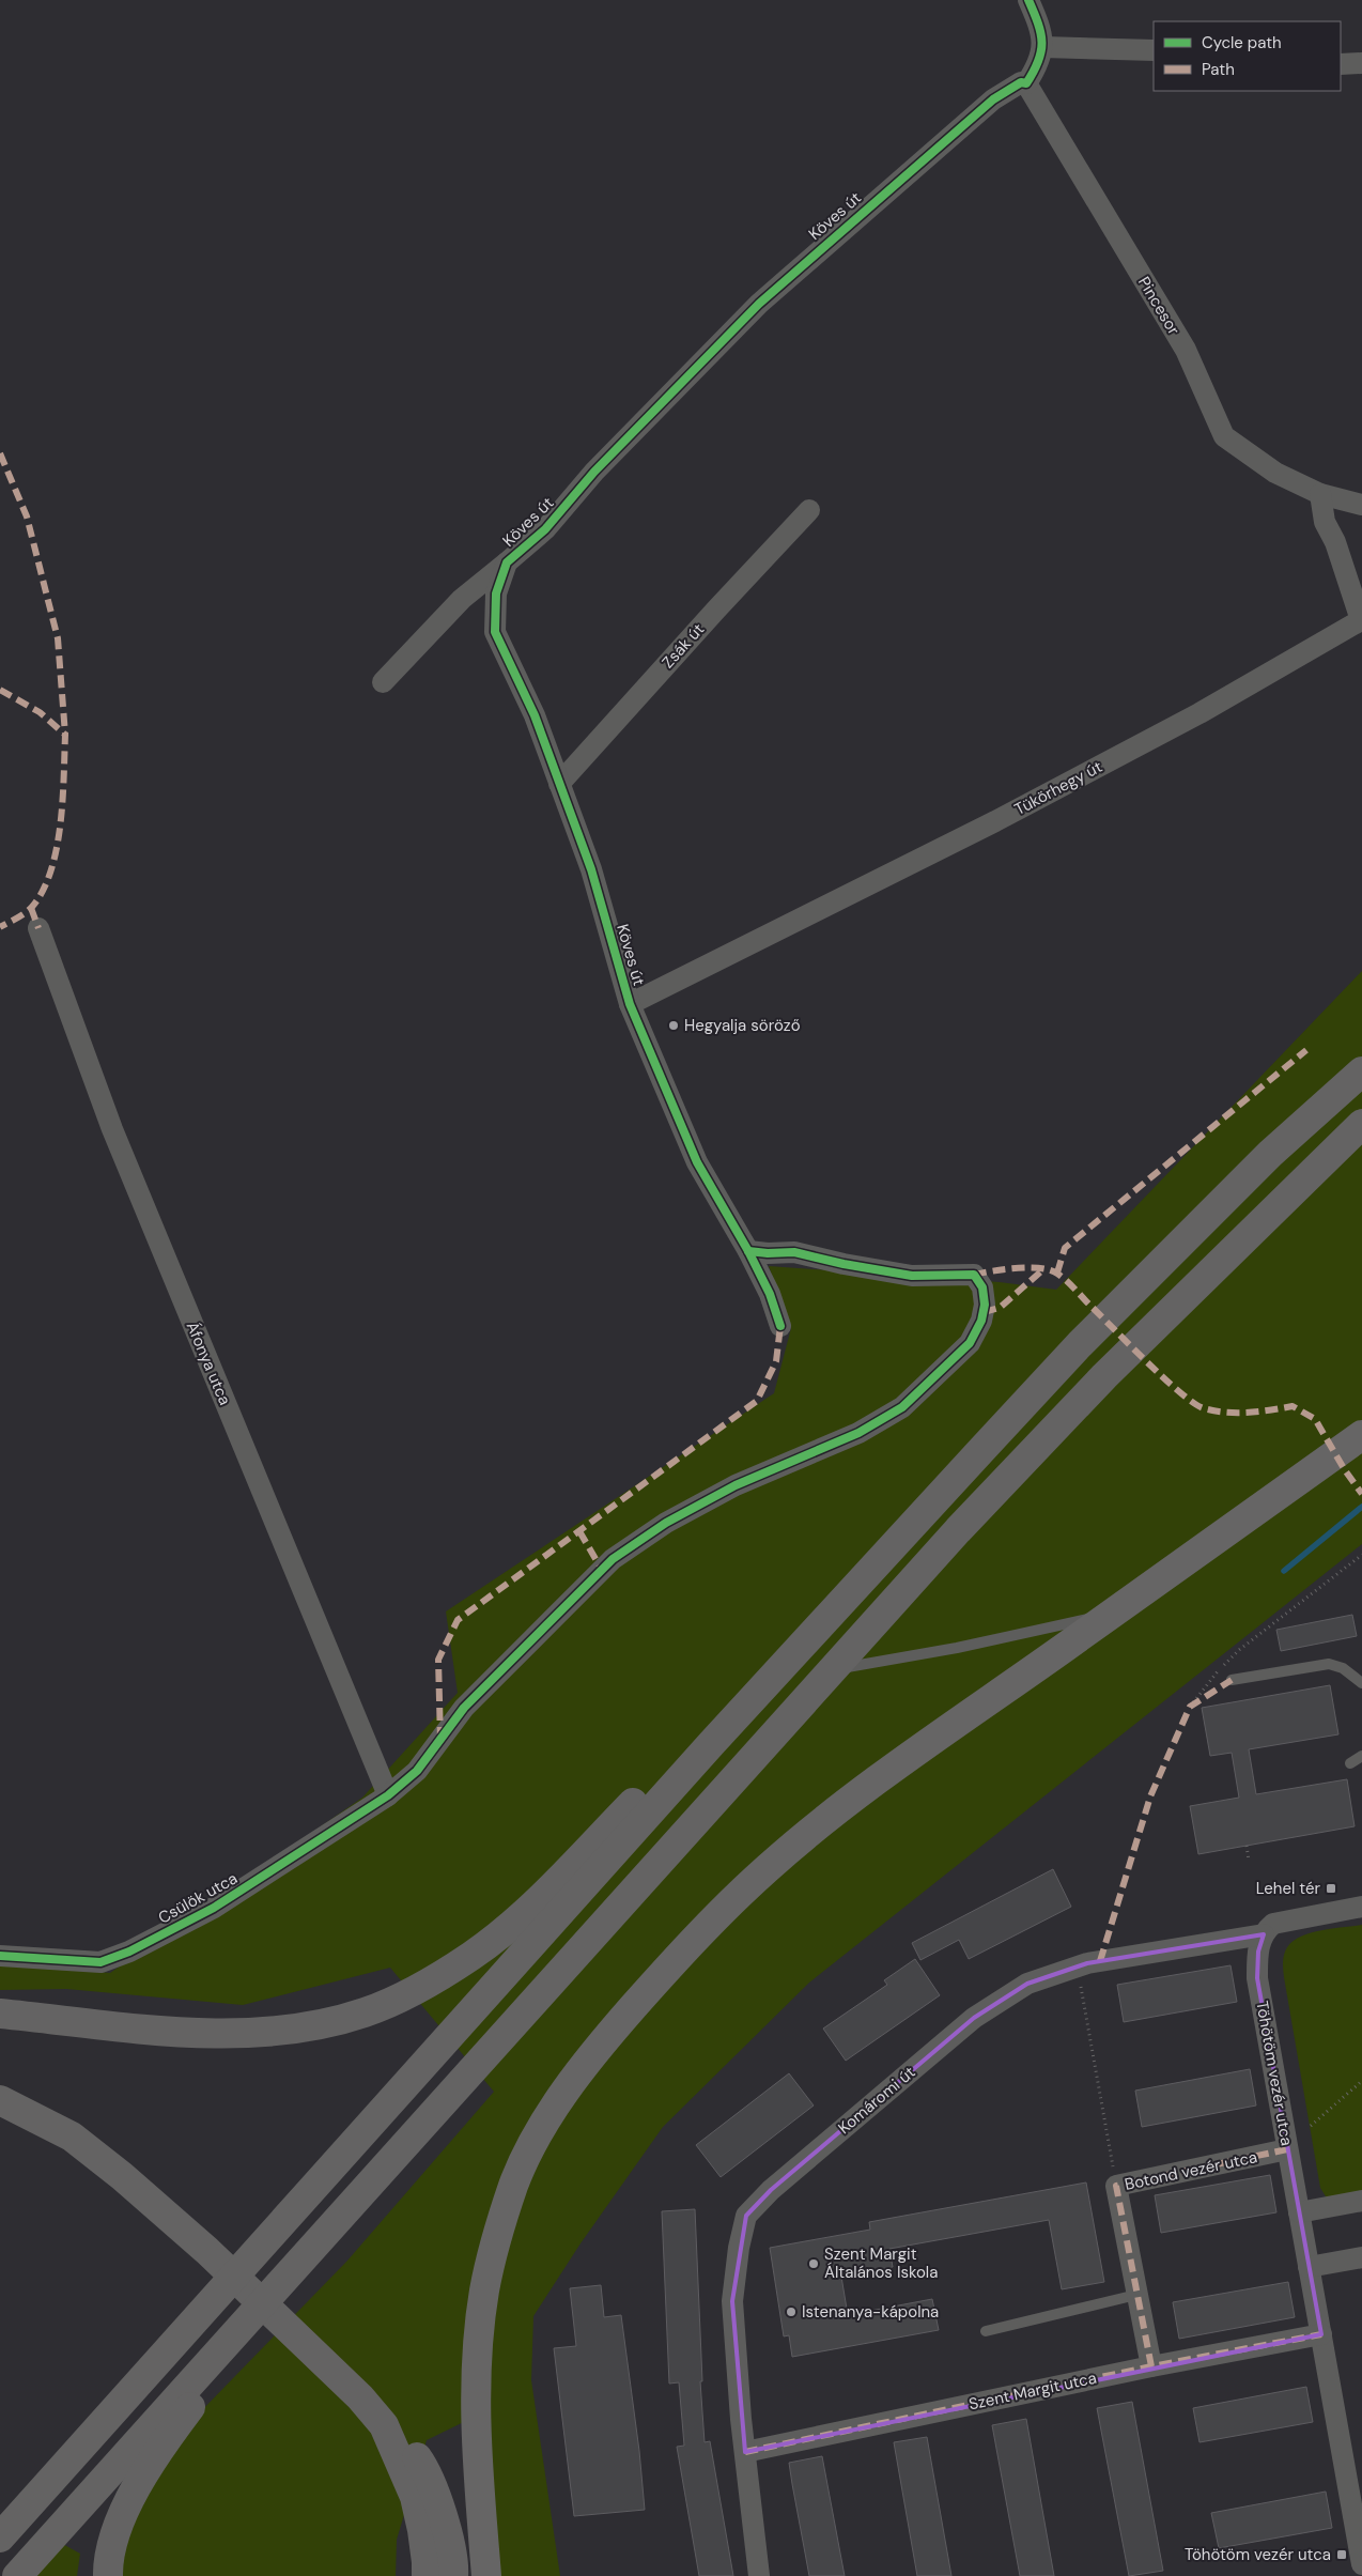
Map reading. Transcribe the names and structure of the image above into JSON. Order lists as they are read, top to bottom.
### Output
{
  "streets": {
    "street": [
      "Köves út",
      "Pincesor",
      "Zsák út",
      "Tükörhegy út",
      "Áfonya utca",
      "Csülök utca",
      "Töhötöm vezér utca",
      "Komáromi út",
      "Botond vezér utca",
      "Szent Margit utca"
    ]
  },
  "crossings": [
    ["Köves út", "Pincesor"],
    ["Köves út", "Zsák út"],
    ["Köves út", "Tükörhegy út"],
    ["Köves út", "Csülök utca"],
    ["Pincesor", "Tükörhegy út"],
    ["Áfonya utca", "Csülök utca"],
    ["Töhötöm vezér utca", "Komáromi út"],
    ["Töhötöm vezér utca", "Botond vezér utca"],
    ["Töhötöm vezér utca", "Szent Margit utca"],
    ["Komáromi út", "Szent Margit utca"],
    ["Botond vezér utca", "Szent Margit utca"]
  ],
  "places": {
    "other": ["Hegyalja söröző", "Szent Margit Általános Iskola", "Istenanya-kápolna"],
    "transit": ["Lehel tér", "Töhötöm vezér utca"]
  },
  "legend": ["Cycle path", "Path"]
}
